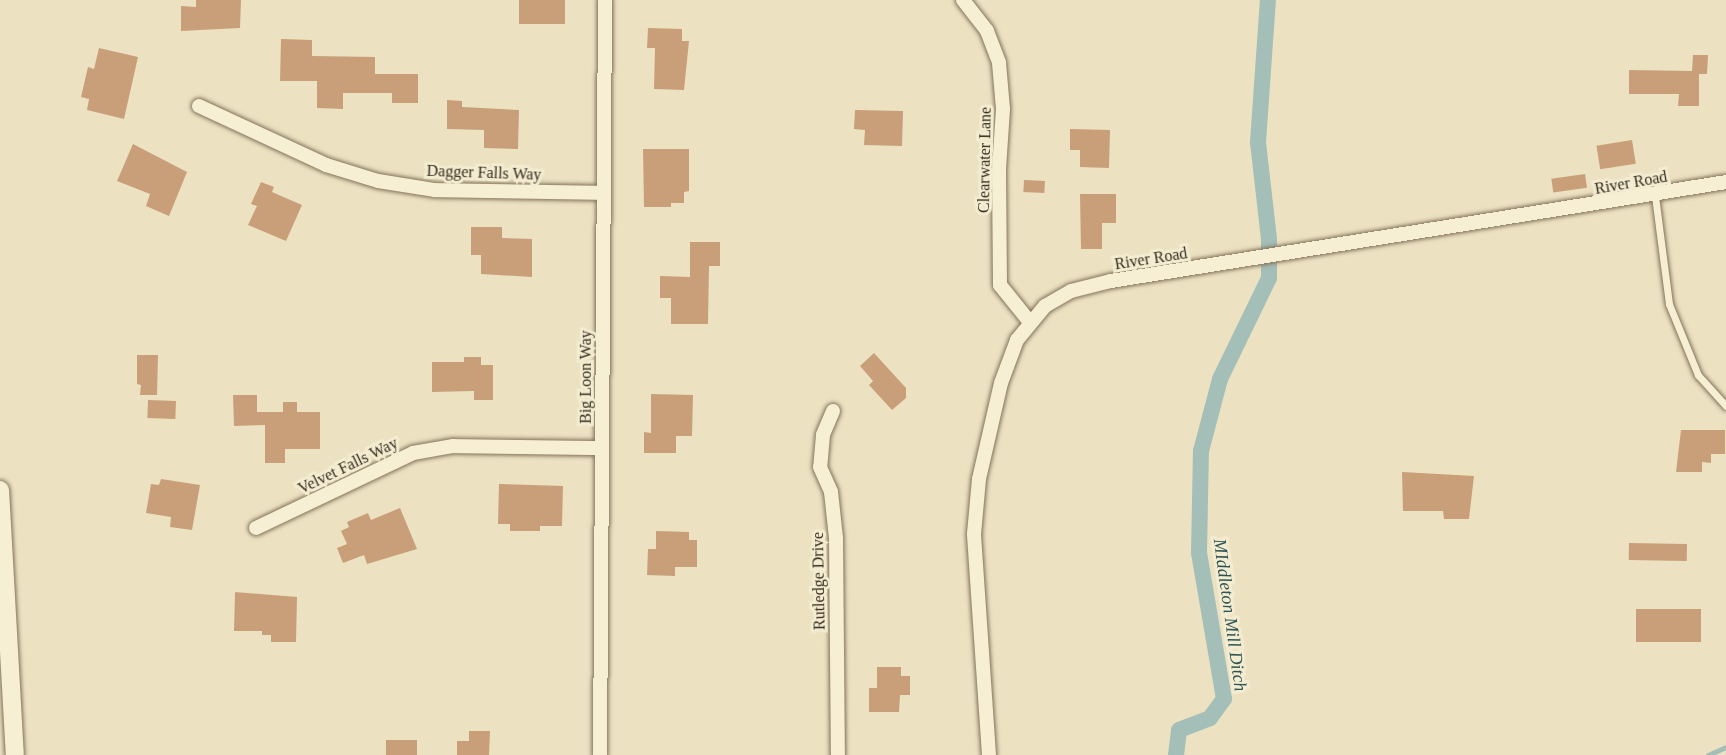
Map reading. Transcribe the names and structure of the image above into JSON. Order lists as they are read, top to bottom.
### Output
{
  "streets": {
    "street": [
      "Clearwater Lane",
      "Dagger Falls Way",
      "River Road",
      "Big Loon Way",
      "Velvet Falls Way",
      "Rutledge Drive"
    ]
  },
  "crossings": [
    ["Clearwater Lane", "River Road"],
    ["Dagger Falls Way", "Big Loon Way"],
    ["Big Loon Way", "Velvet Falls Way"]
  ],
  "water": ["MIddleton Mill Ditch"]
}
